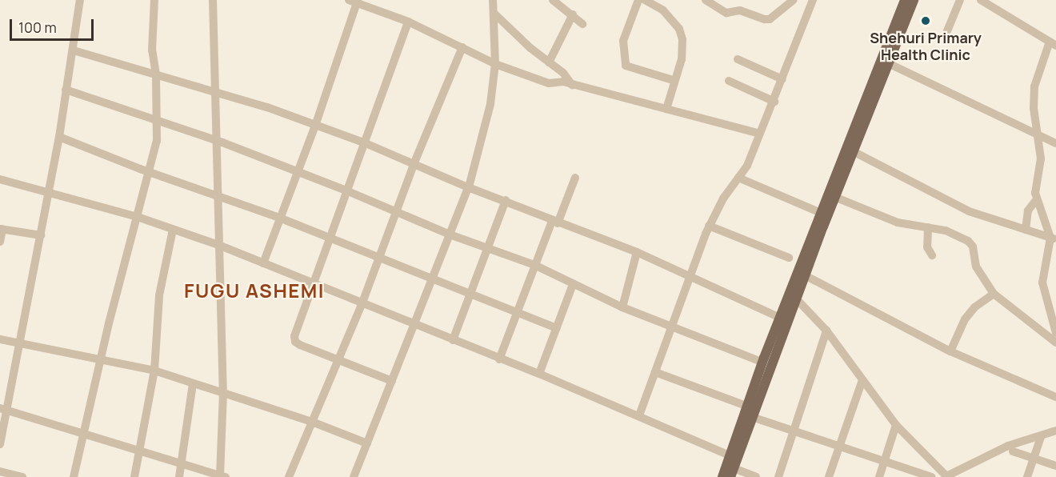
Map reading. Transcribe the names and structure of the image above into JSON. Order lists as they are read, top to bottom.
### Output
{
  "districts": ["FUGU ASHEMI"],
  "places": ["Shehuri Primary Health Clinic"],
  "scale_bar": "100 m"
}
